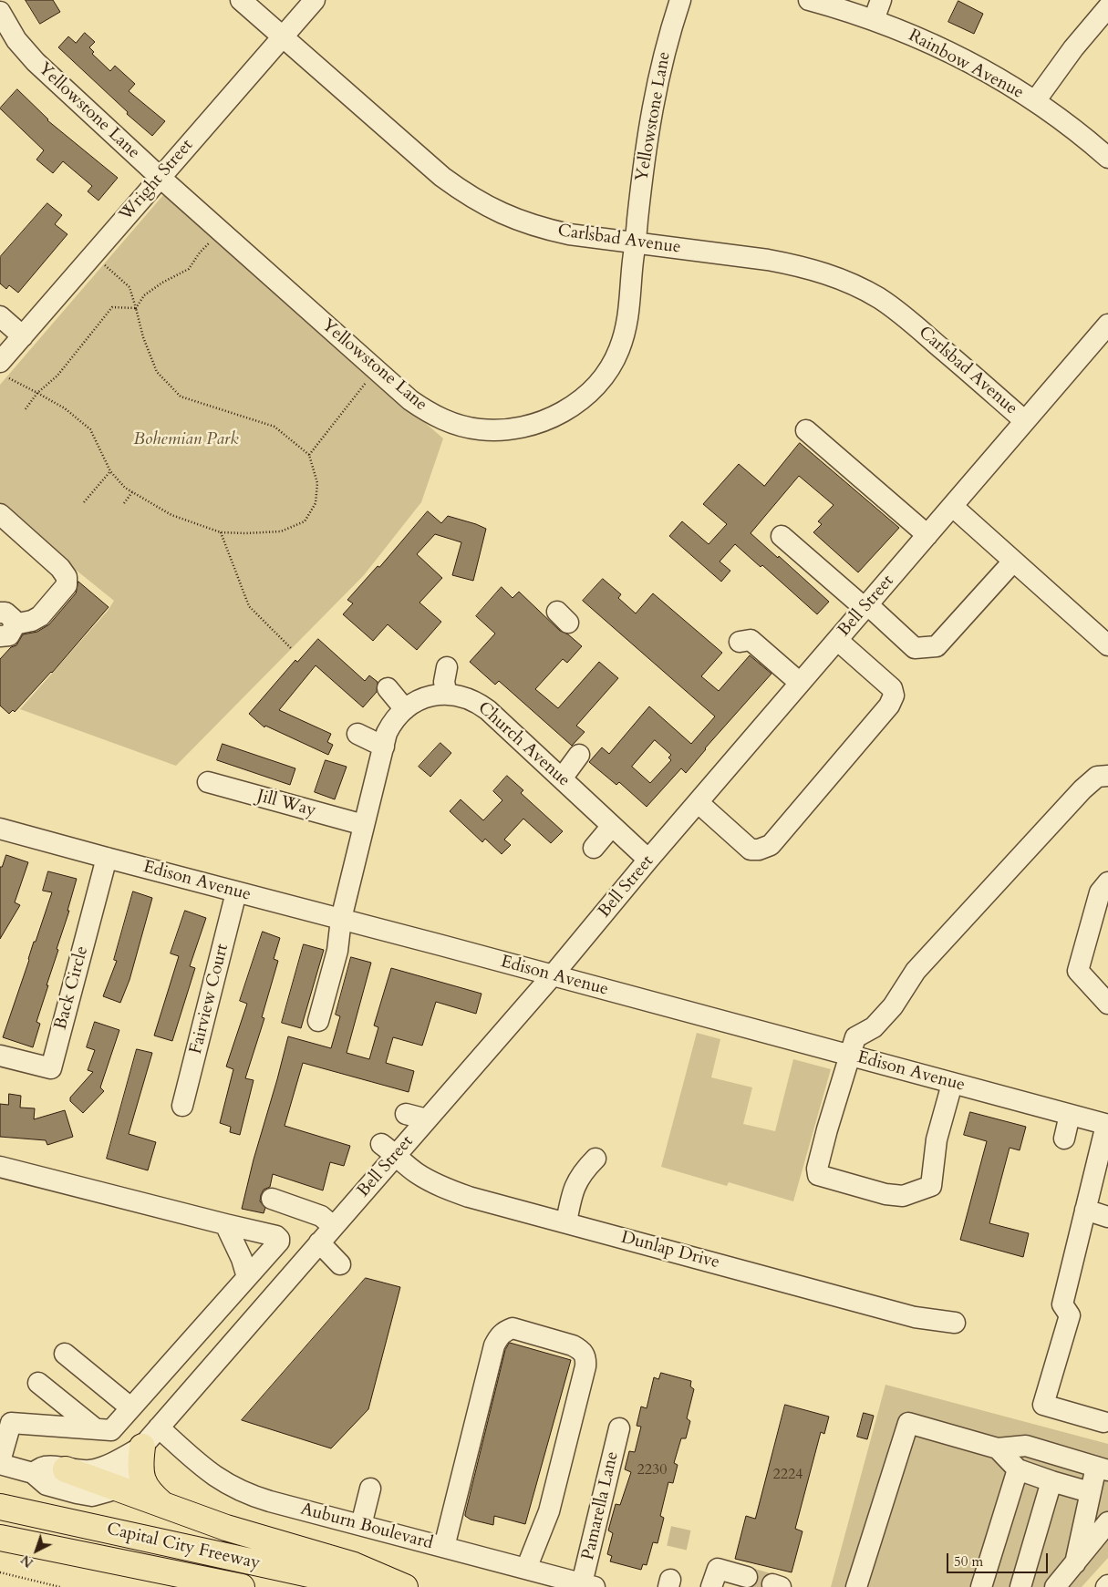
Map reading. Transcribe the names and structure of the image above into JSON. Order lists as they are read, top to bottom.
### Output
{
  "streets": {
    "highway": ["Capital City Freeway"],
    "street": [
      "Rainbow Avenue",
      "Yellowstone Lane",
      "Wright Street",
      "Carlsbad Avenue",
      "Bell Street",
      "Church Avenue",
      "Jill Way",
      "Edison Avenue",
      "Back Circle",
      "Fairview Court",
      "Dunlap Drive",
      "Pamarella Lane",
      "Auburn Boulevard"
    ]
  },
  "crossings": [
    ["Yellowstone Lane", "Wright Street"],
    ["Yellowstone Lane", "Carlsbad Avenue"],
    ["Wright Street", "Carlsbad Avenue"],
    ["Carlsbad Avenue", "Bell Street"],
    ["Bell Street", "Church Avenue"],
    ["Bell Street", "Edison Avenue"],
    ["Bell Street", "Dunlap Drive"],
    ["Bell Street", "Auburn Boulevard"],
    ["Church Avenue", "Jill Way"],
    ["Church Avenue", "Edison Avenue"],
    ["Edison Avenue", "Back Circle"],
    ["Edison Avenue", "Fairview Court"],
    ["Pamarella Lane", "Auburn Boulevard"]
  ],
  "parks": ["Bohemian Park"],
  "house_numbers": ["2230", "2224"],
  "scale_bar": "50 m",
  "north": "bottom left"
}
